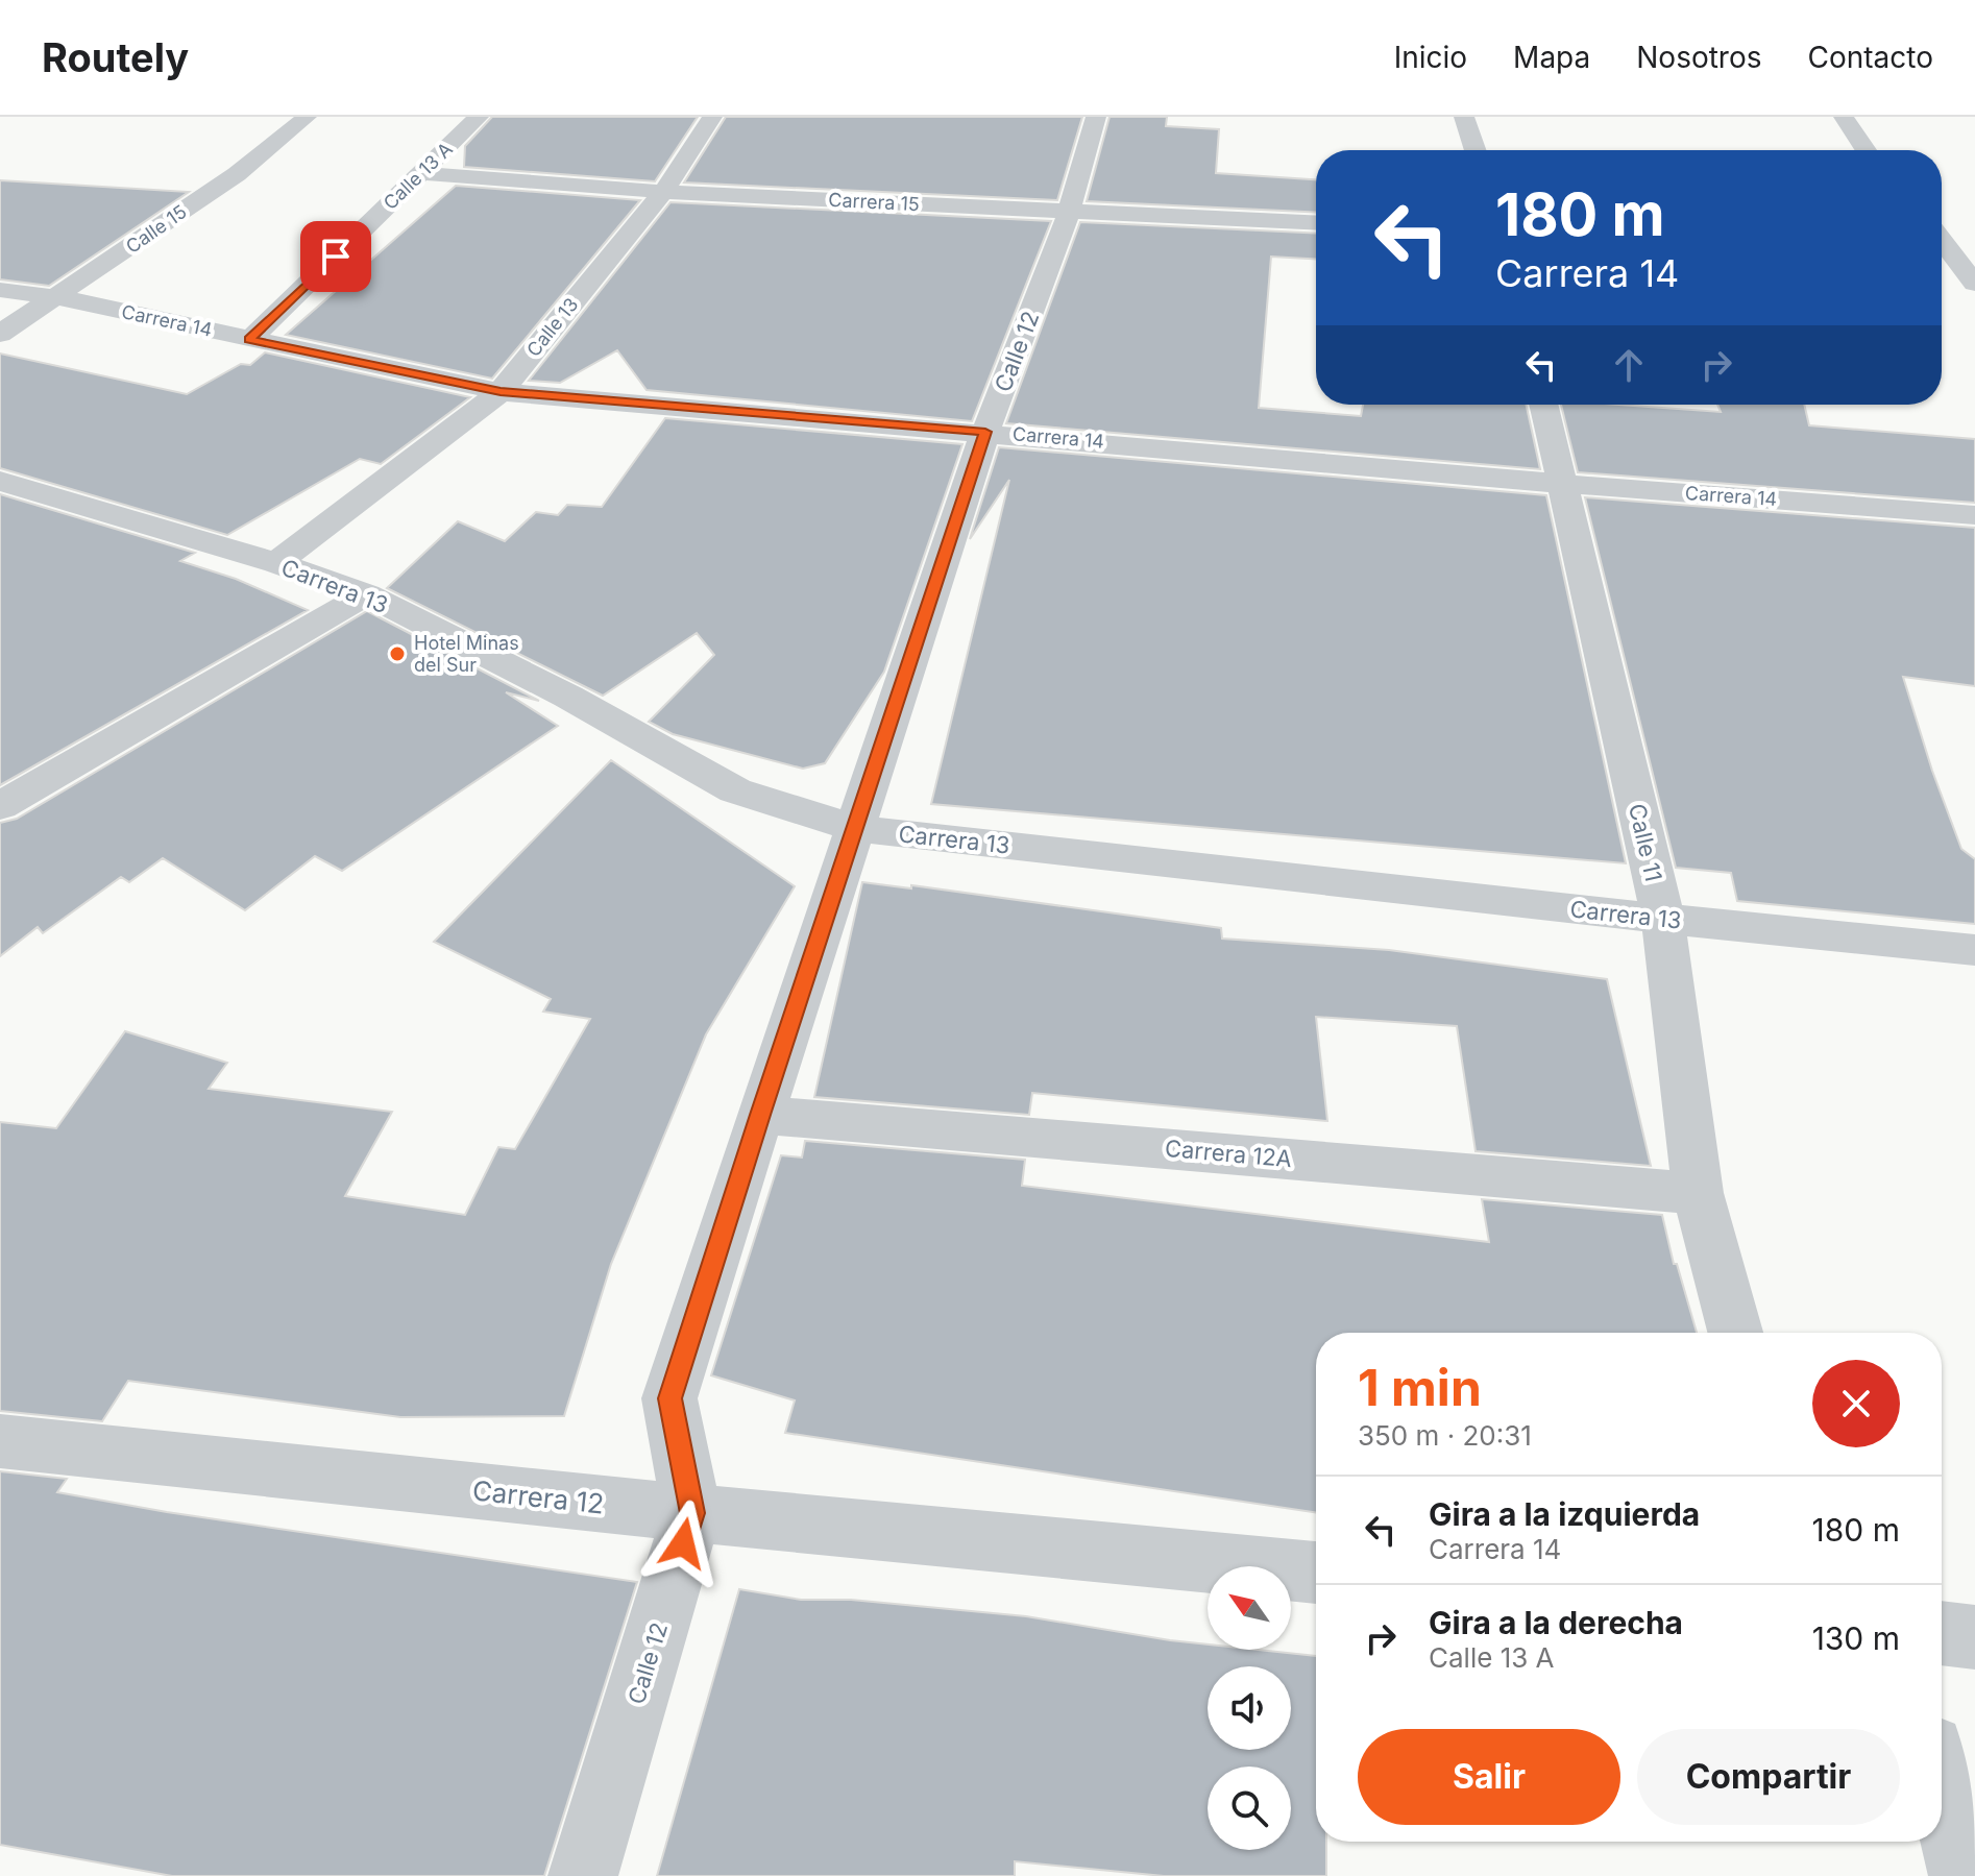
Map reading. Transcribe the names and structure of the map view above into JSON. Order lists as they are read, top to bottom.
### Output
{
  "streets": {
    "street": [
      "Calle 13 A",
      "Carrera 15",
      "Calle 15",
      "Carrera 14",
      "Calle 13",
      "Calle 12",
      "Carrera 13",
      "Calle 11",
      "Carrera 12A",
      "Carrera 12"
    ]
  },
  "crossings": [
    ["Calle 13 A", "Carrera 15"],
    ["Calle 13 A", "Carrera 14"],
    ["Carrera 15", "Calle 13"],
    ["Carrera 15", "Calle 12"],
    ["Calle 15", "Carrera 14"],
    ["Carrera 14", "Calle 13"],
    ["Carrera 14", "Calle 12"],
    ["Carrera 14", "Calle 11"],
    ["Calle 13", "Carrera 13"],
    ["Calle 12", "Carrera 13"],
    ["Calle 12", "Carrera 12A"],
    ["Calle 12", "Carrera 12"],
    ["Carrera 13", "Calle 11"],
    ["Calle 11", "Carrera 12A"]
  ],
  "places": ["Hotel Minas del Sur"],
  "north": "top left",
  "page": {
    "header": "Routely",
    "nav": [
      "Inicio",
      "Mapa",
      "Nosotros",
      "Contacto"
    ],
    "turn": ["180 m", "Carrera 14"],
    "heading": ["1 min", "350 m · 20:31"],
    "list": [
      {
        "name": "Gira a la izquierda",
        "note": "Carrera 14",
        "value": "180 m"
      },
      {
        "name": "Gira a la derecha",
        "note": "Calle 13 A",
        "value": "130 m"
      }
    ],
    "buttons": ["Salir", "Compartir"]
  }
}
